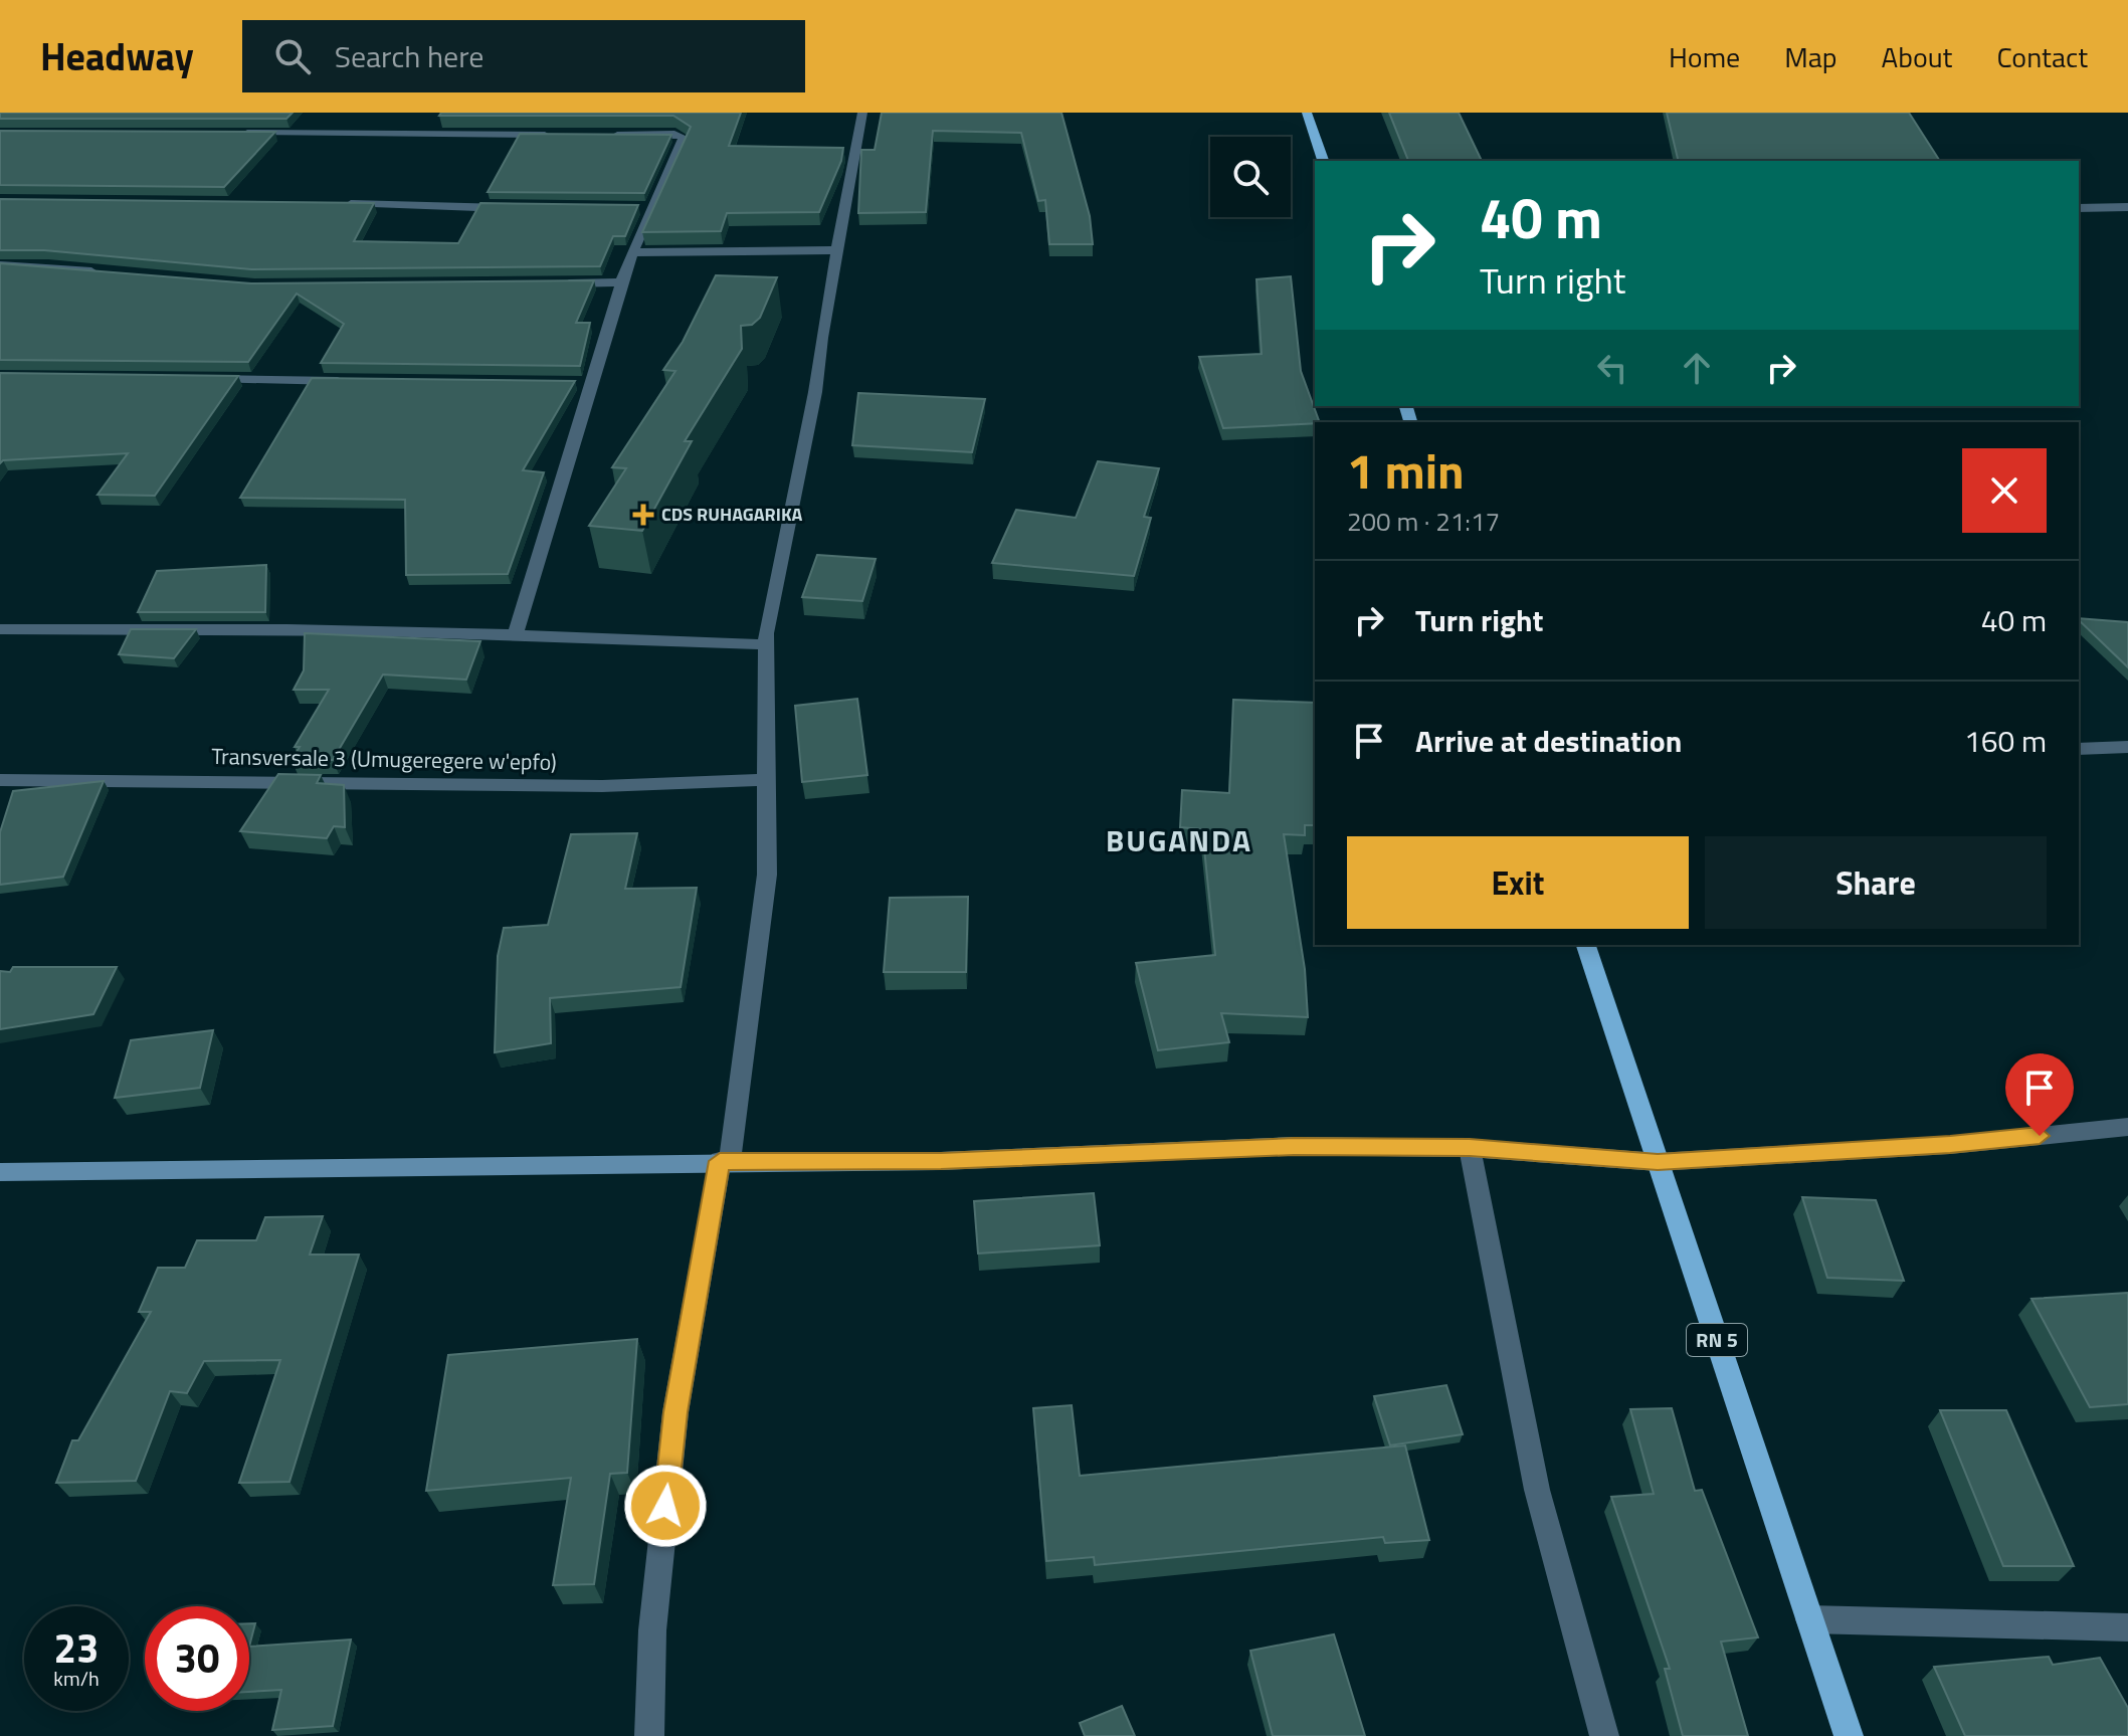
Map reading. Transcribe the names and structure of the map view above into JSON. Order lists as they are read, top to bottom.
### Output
{
  "streets": {
    "main road": ["RN 5"],
    "street": ["Transversale 3 (Umugeregere w'epfo)"]
  },
  "districts": ["BUGANDA"],
  "places": {
    "health": ["CDS RUHAGARIKA"]
  },
  "page": {
    "header": "Headway",
    "search": "Search here",
    "nav": [
      "Home",
      "Map",
      "About",
      "Contact"
    ],
    "turn": ["40 m", "Turn right"],
    "heading": ["1 min", "200 m · 21:17"],
    "list": [
      {
        "name": "Turn right",
        "value": "40 m"
      },
      {
        "name": "Arrive at destination",
        "value": "160 m"
      }
    ],
    "buttons": ["Exit", "Share"],
    "speed": "23 km/h",
    "limit": "30"
  }
}
